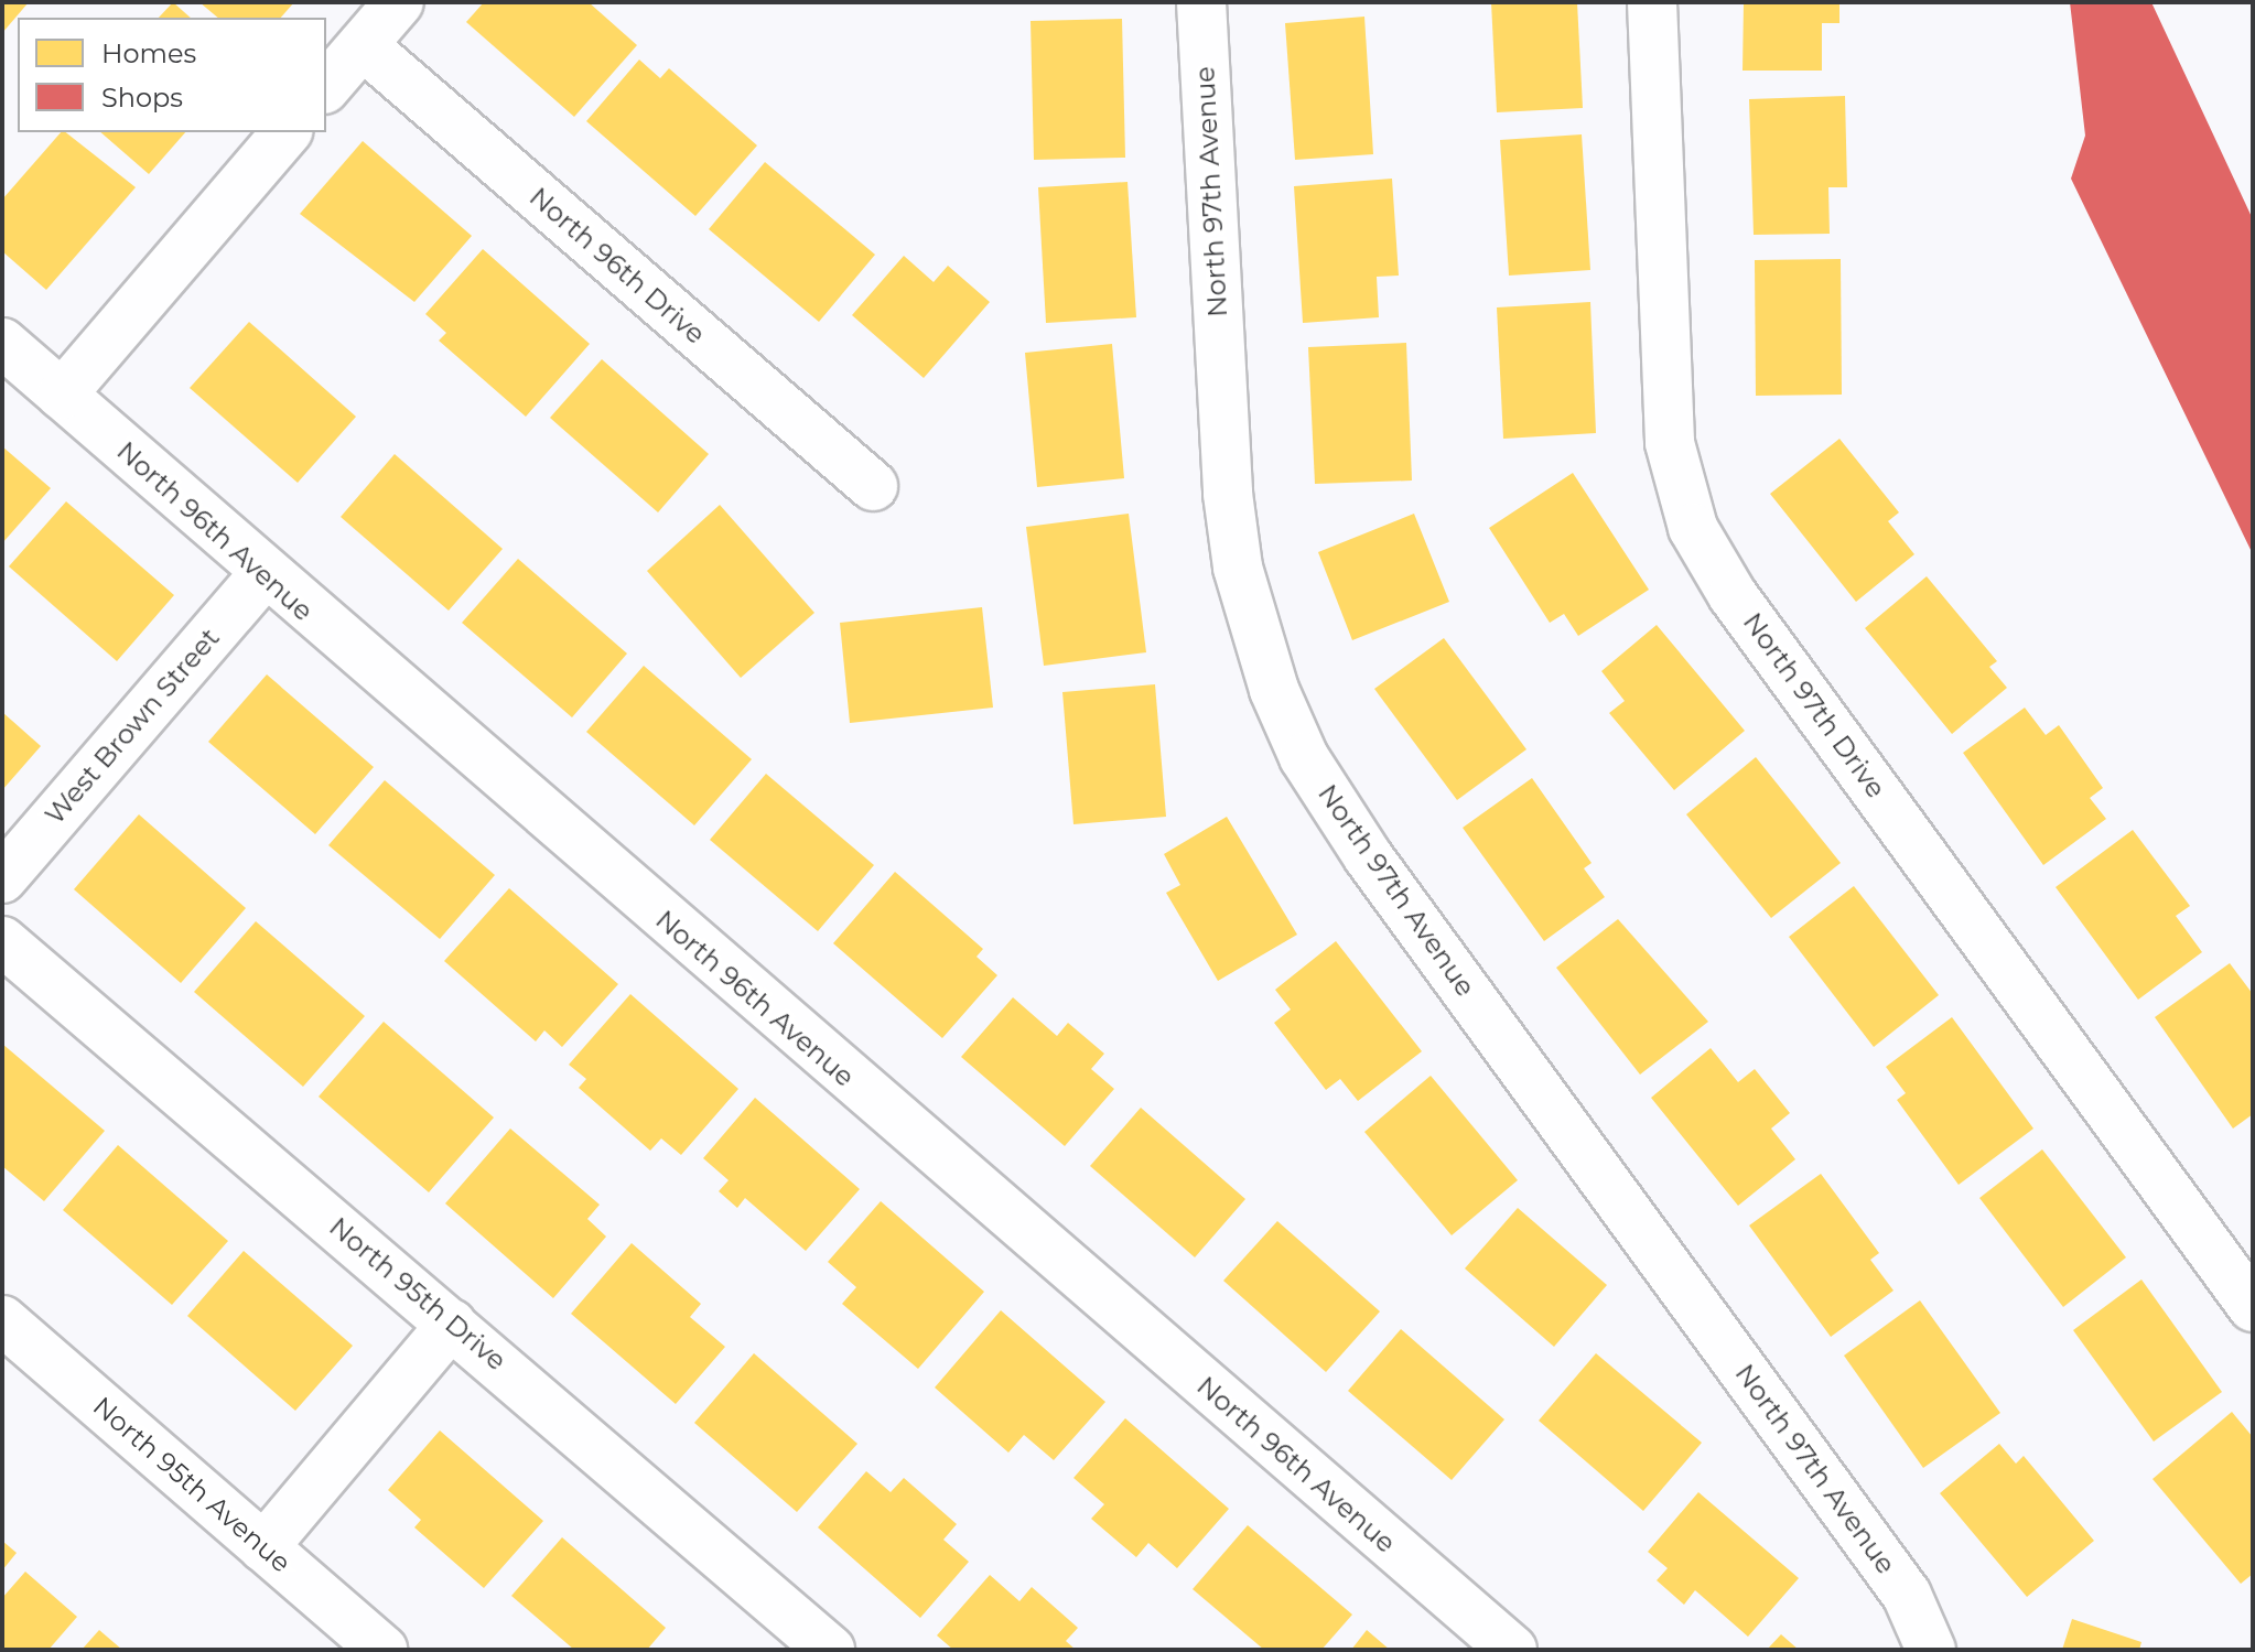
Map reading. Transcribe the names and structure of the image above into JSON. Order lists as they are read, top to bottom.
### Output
{
  "streets": {
    "street": [
      "North 97th Avenue",
      "North 96th Drive",
      "North 96th Avenue",
      "North 97th Drive",
      "West Brown Street",
      "North 95th Drive",
      "North 95th Avenue"
    ]
  },
  "crossings": [
    ["North 96th Avenue", "West Brown Street"]
  ],
  "legend": ["Homes", "Shops"]
}
